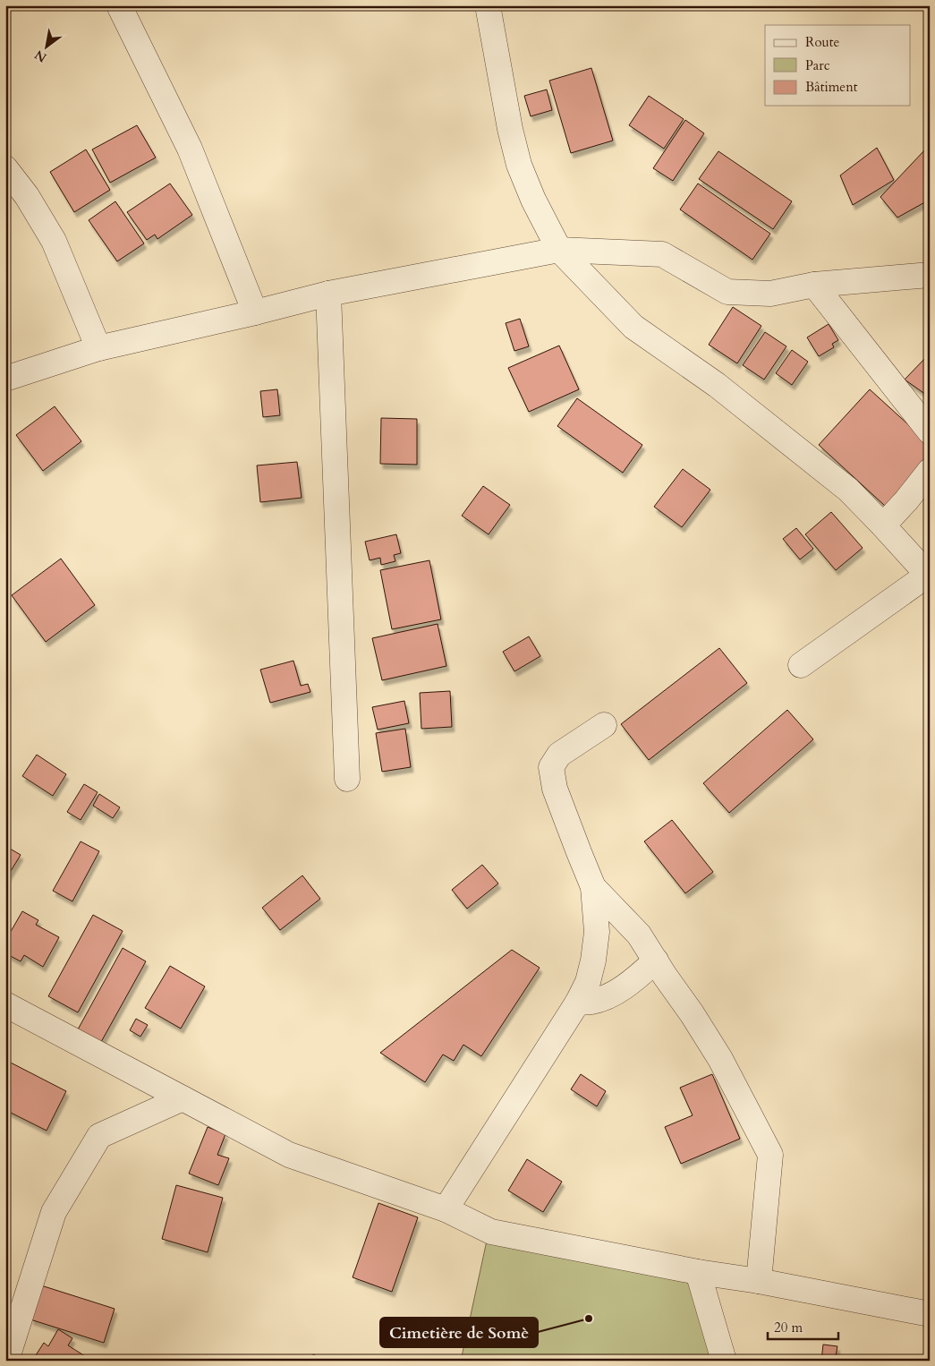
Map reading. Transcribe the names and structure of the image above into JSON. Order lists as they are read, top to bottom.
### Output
{
  "places": ["Cimetière de Somè"],
  "legend": ["Route", "Parc", "Bâtiment"],
  "scale_bar": "20 m",
  "north": "bottom left"
}
